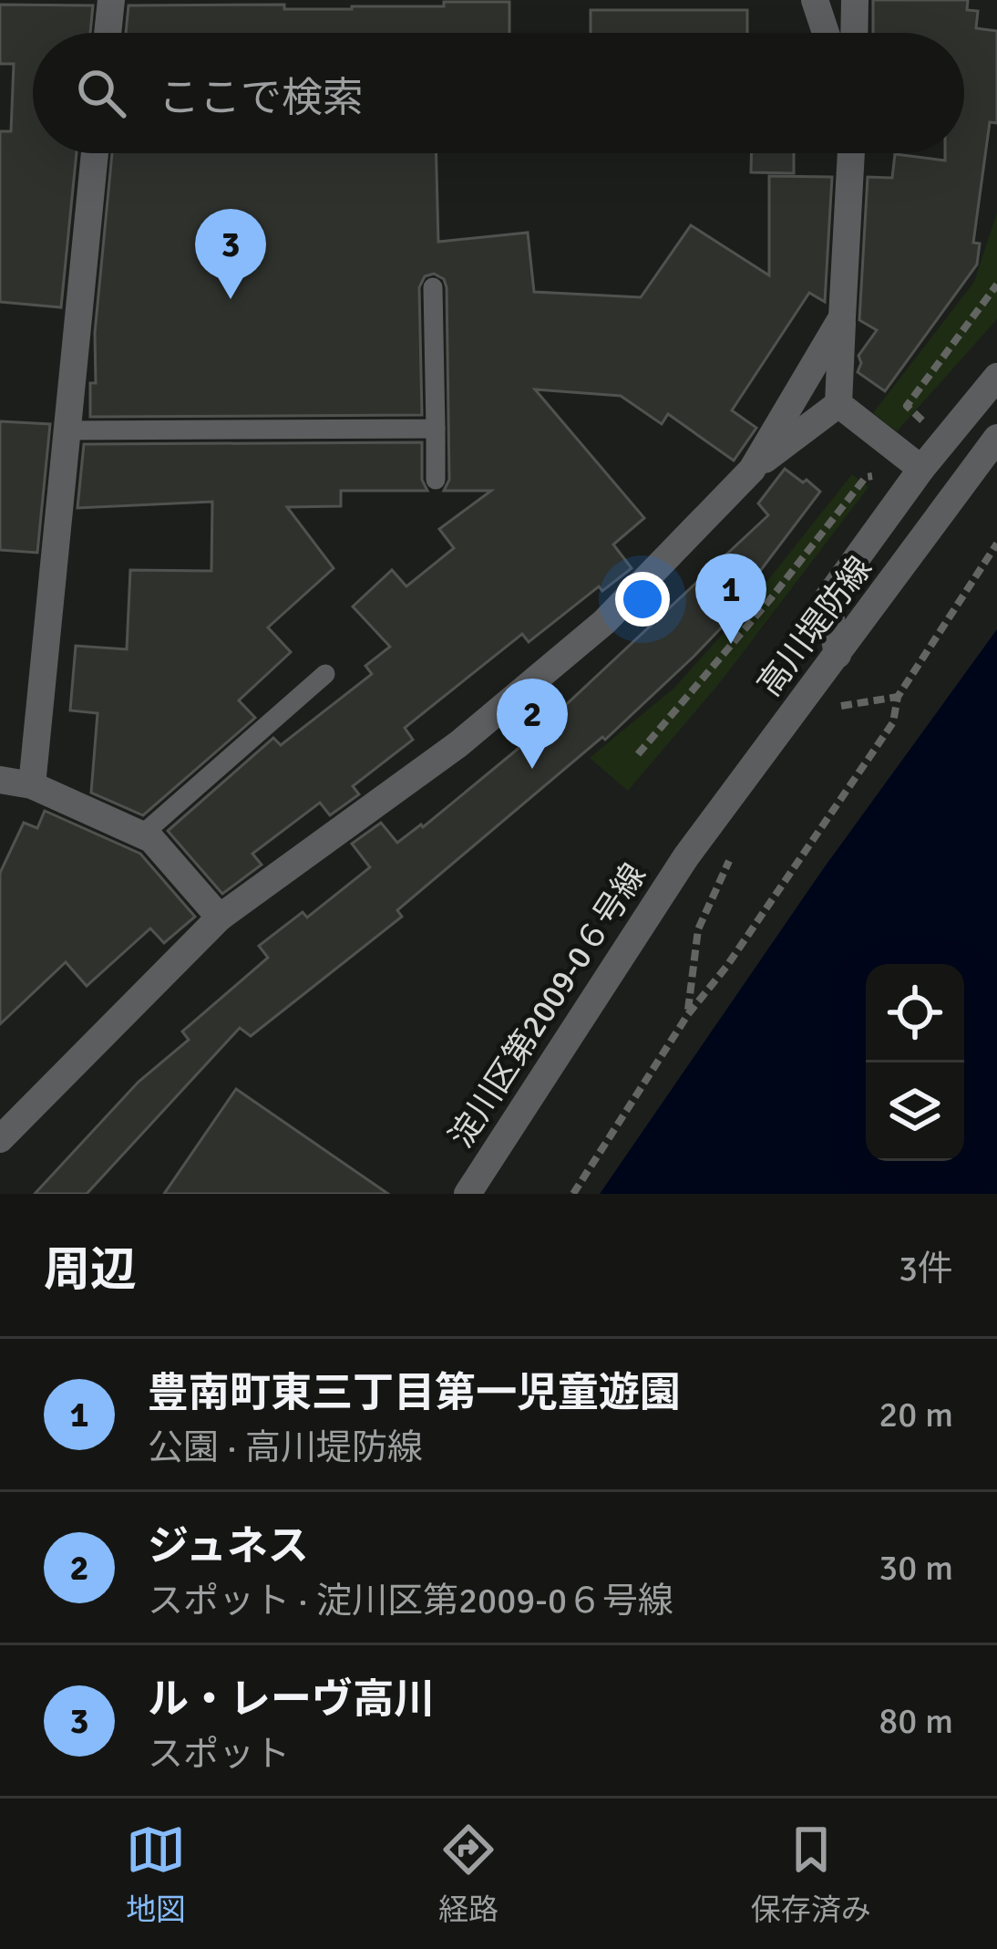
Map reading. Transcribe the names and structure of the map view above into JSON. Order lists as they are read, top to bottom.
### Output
{
  "streets": {
    "street": ["高川堤防線", "淀川区第2009-0６号線"]
  },
  "crossings": [
    ["高川堤防線", "淀川区第2009-0６号線"]
  ],
  "page": {
    "search": "ここで検索",
    "pins": ["3", "1", "2"],
    "heading": ["周辺", "3件"],
    "list": [
      {
        "mark": "1",
        "name": "豊南町東三丁目第一児童遊園",
        "note": "公園 · 高川堤防線",
        "value": "20 m"
      },
      {
        "mark": "2",
        "name": "ジュネス",
        "note": "スポット · 淀川区第2009-0６号線",
        "value": "30 m"
      },
      {
        "mark": "3",
        "name": "ル・レーヴ高川",
        "note": "スポット",
        "value": "80 m"
      }
    ],
    "nav": ["地図", "経路", "保存済み"]
  }
}
